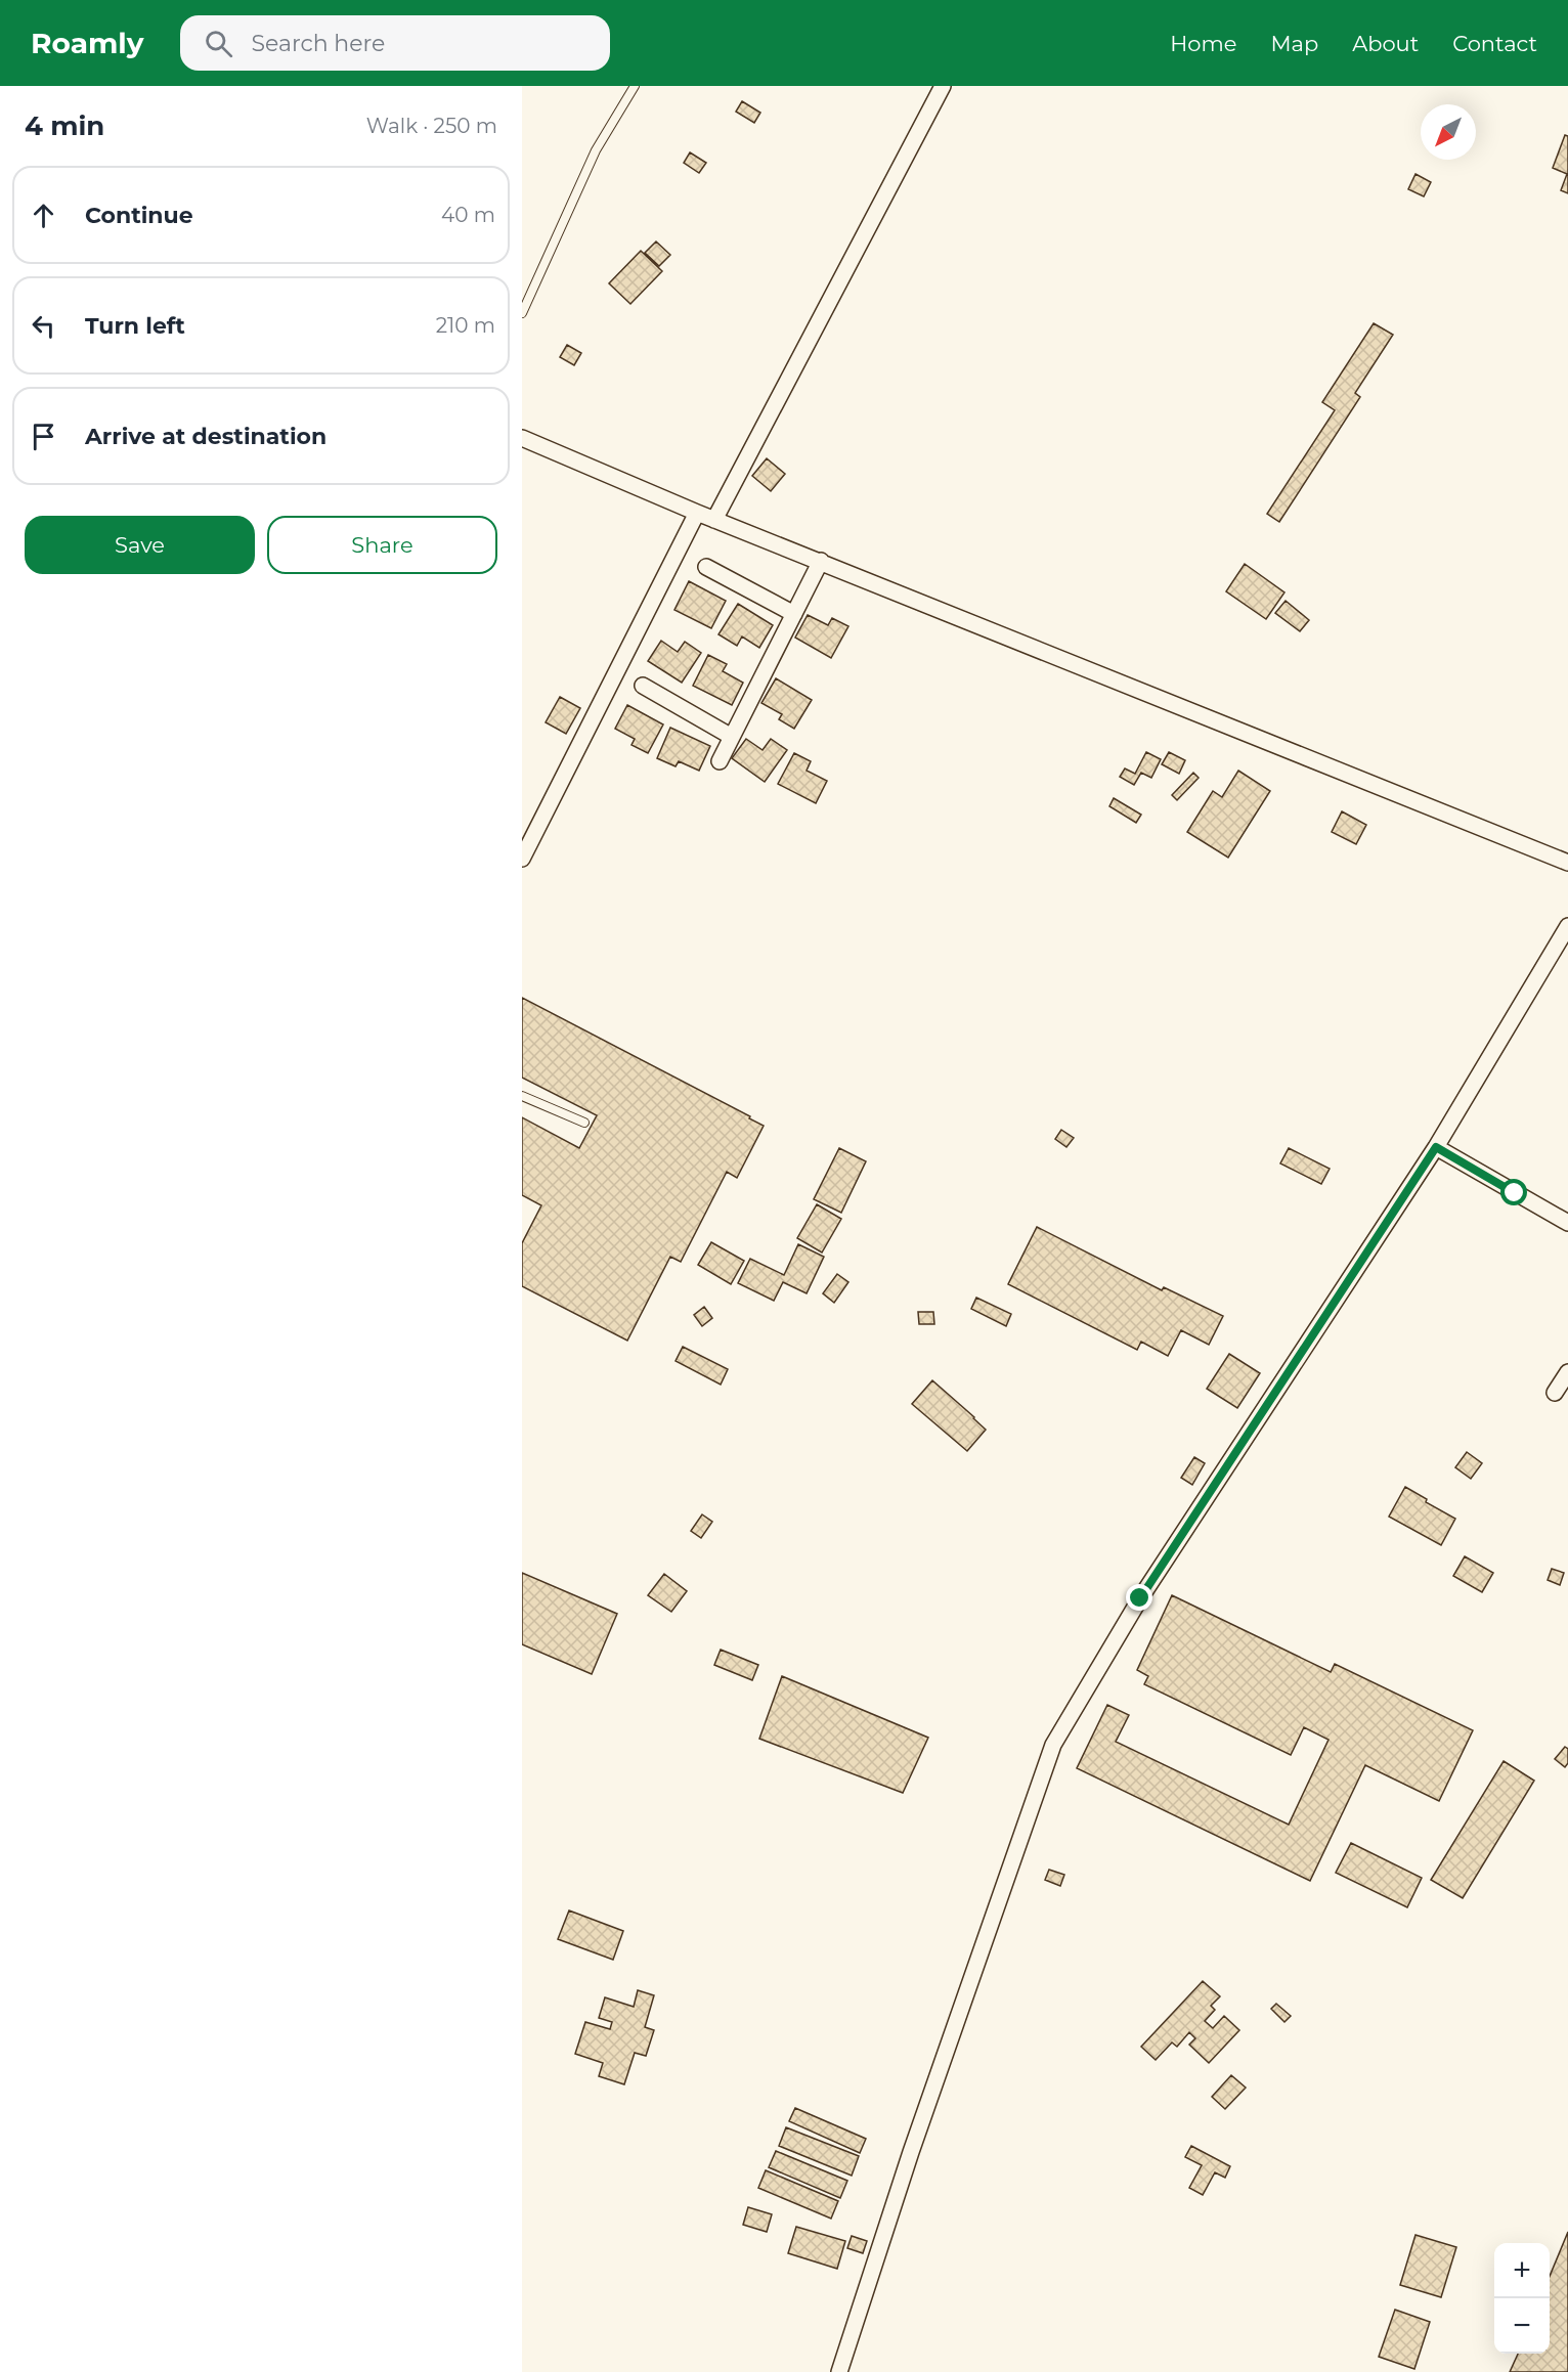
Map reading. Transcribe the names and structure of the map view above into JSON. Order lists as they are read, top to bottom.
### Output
{
  "north": "bottom left",
  "page": {
    "header": "Roamly",
    "search": "Search here",
    "nav": [
      "Home",
      "Map",
      "About",
      "Contact"
    ],
    "heading": ["4 min", "Walk · 250 m"],
    "list": [
      ["Continue", "40 m"],
      ["Turn left", "210 m"],
      "Arrive at destination"
    ],
    "buttons": ["Save", "Share"],
    "map_buttons": ["+", "−"]
  }
}
